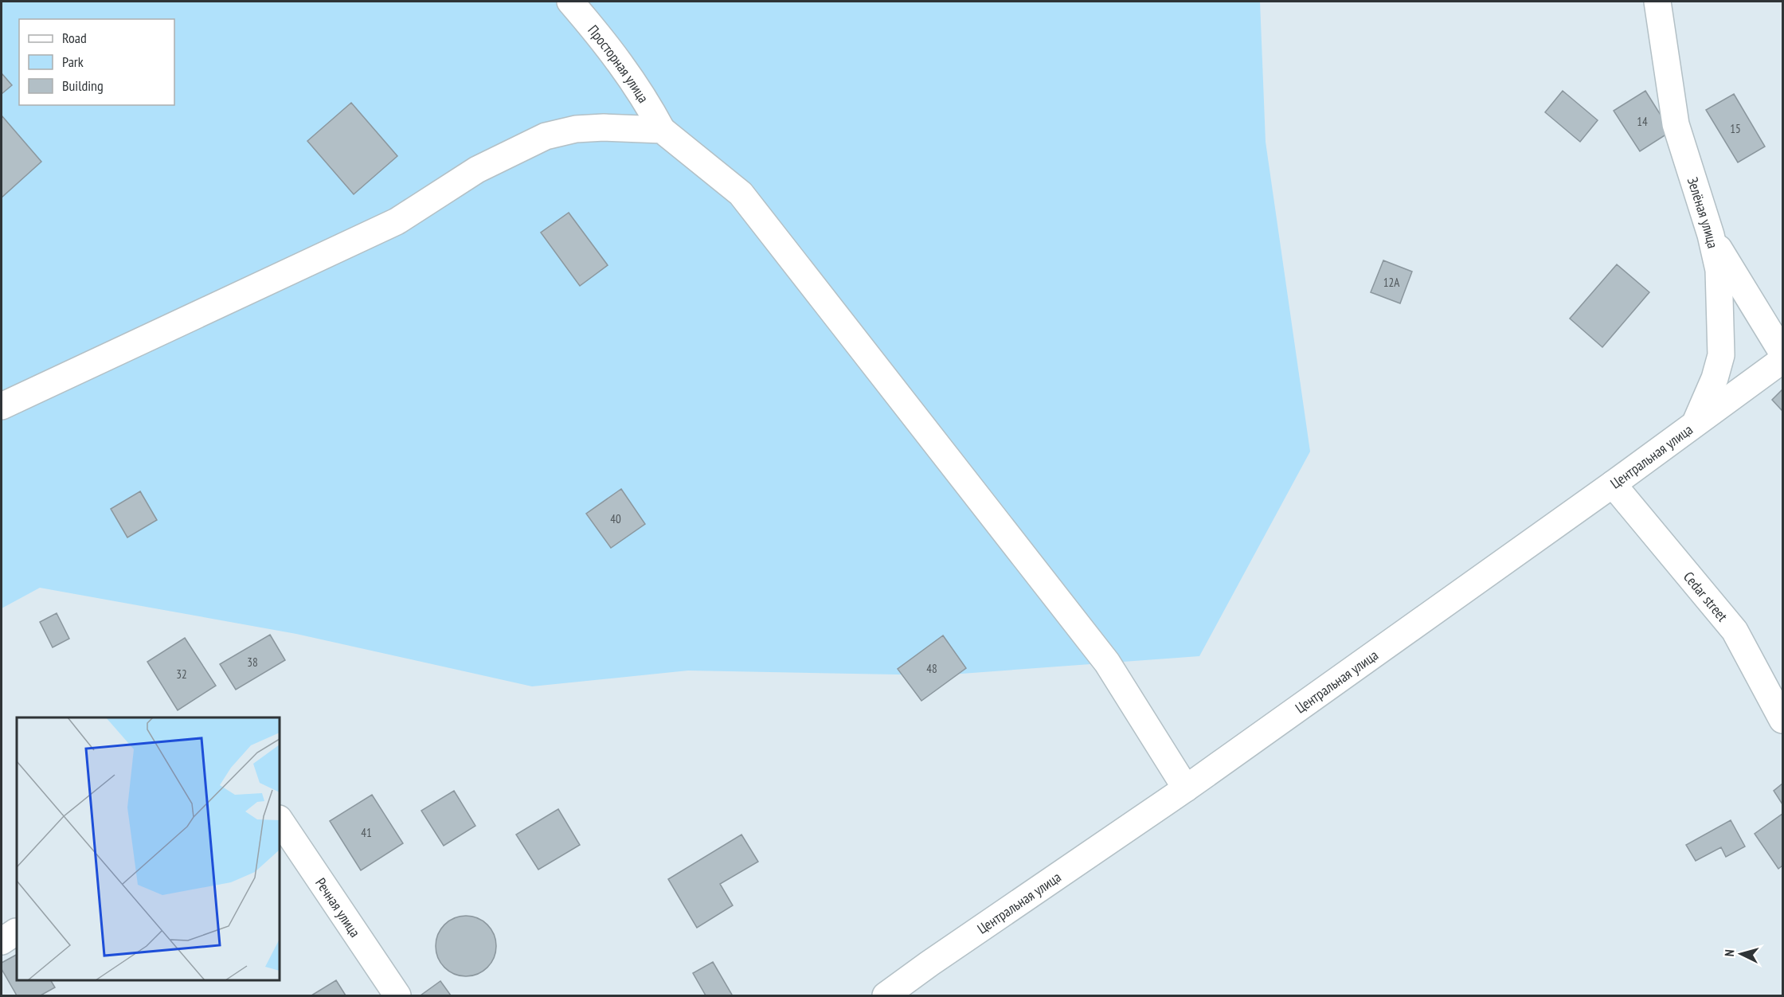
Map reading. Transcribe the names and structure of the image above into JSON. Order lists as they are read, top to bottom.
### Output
{
  "streets": {
    "street": [
      "Просторная улица",
      "Зелёная улица",
      "Центральная улица",
      "Cedar street",
      "Речная улица"
    ]
  },
  "crossings": [
    ["Зелёная улица", "Центральная улица"],
    ["Центральная улица", "Cedar street"]
  ],
  "house_numbers": [
    "14",
    "15",
    "12А",
    "40",
    "38",
    "48",
    "32",
    "41"
  ],
  "legend": ["Road", "Park", "Building"],
  "north": "left"
}
